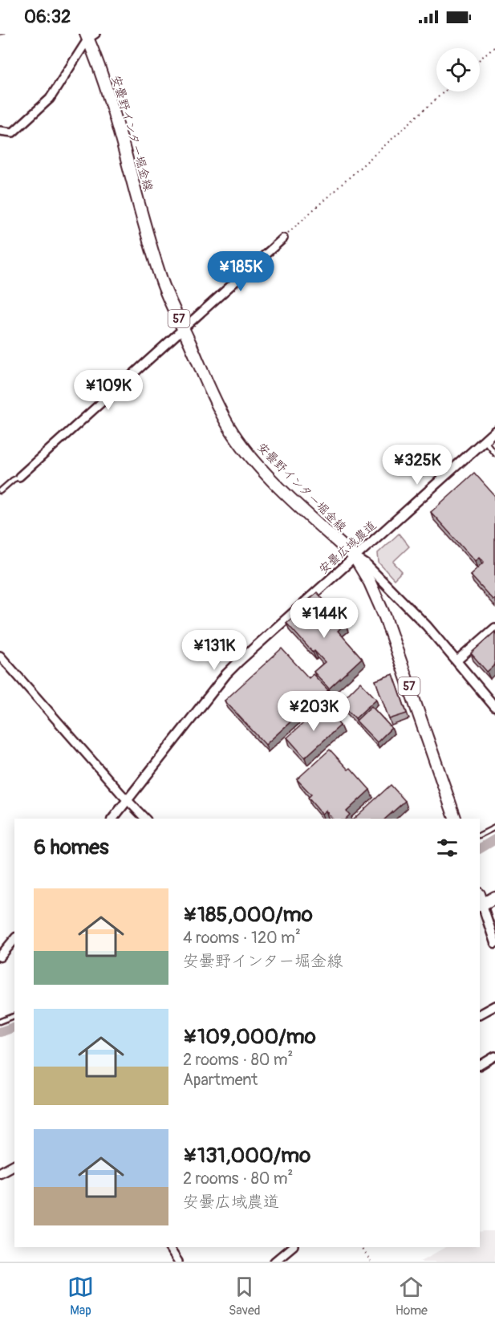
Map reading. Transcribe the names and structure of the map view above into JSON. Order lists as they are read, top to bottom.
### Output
{
  "streets": {
    "main road": ["安曇野インター堀金線", "57"],
    "street": ["安曇広域農道"]
  },
  "crossings": [
    ["安曇野インター堀金線", "安曇広域農道"]
  ],
  "page": {
    "status": "06:32",
    "price": [
      "¥185K",
      "¥109K",
      "¥325K",
      "¥144K",
      "¥131K",
      "¥203K"
    ],
    "heading": "6 homes",
    "list": [
      {
        "name": "¥185,000/mo",
        "note": "4 rooms · 120 m² · 安曇野インター堀金線"
      },
      {
        "name": "¥109,000/mo",
        "note": "2 rooms · 80 m² · Apartment"
      },
      {
        "name": "¥131,000/mo",
        "note": "2 rooms · 80 m² · 安曇広域農道"
      }
    ],
    "tabs": ["Map", "Saved", "Home"]
  }
}
